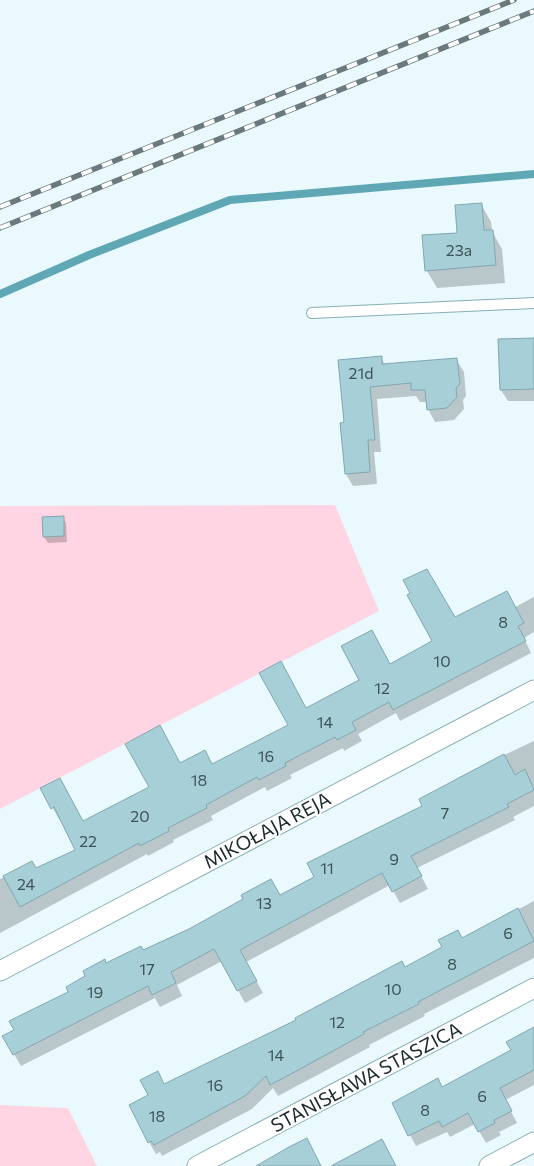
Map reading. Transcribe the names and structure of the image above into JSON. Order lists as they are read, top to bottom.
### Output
{
  "streets": {
    "street": ["MIKOŁAJA REJA", "STANISŁAWA STASZICA"]
  },
  "house_numbers": [
    "23a",
    "21d",
    "8",
    "10",
    "12",
    "14",
    "16",
    "18",
    "7",
    "20",
    "22",
    "9",
    "11",
    "24",
    "13",
    "6",
    "8",
    "17",
    "10",
    "19",
    "12",
    "14",
    "16",
    "6",
    "8",
    "18"
  ]
}
